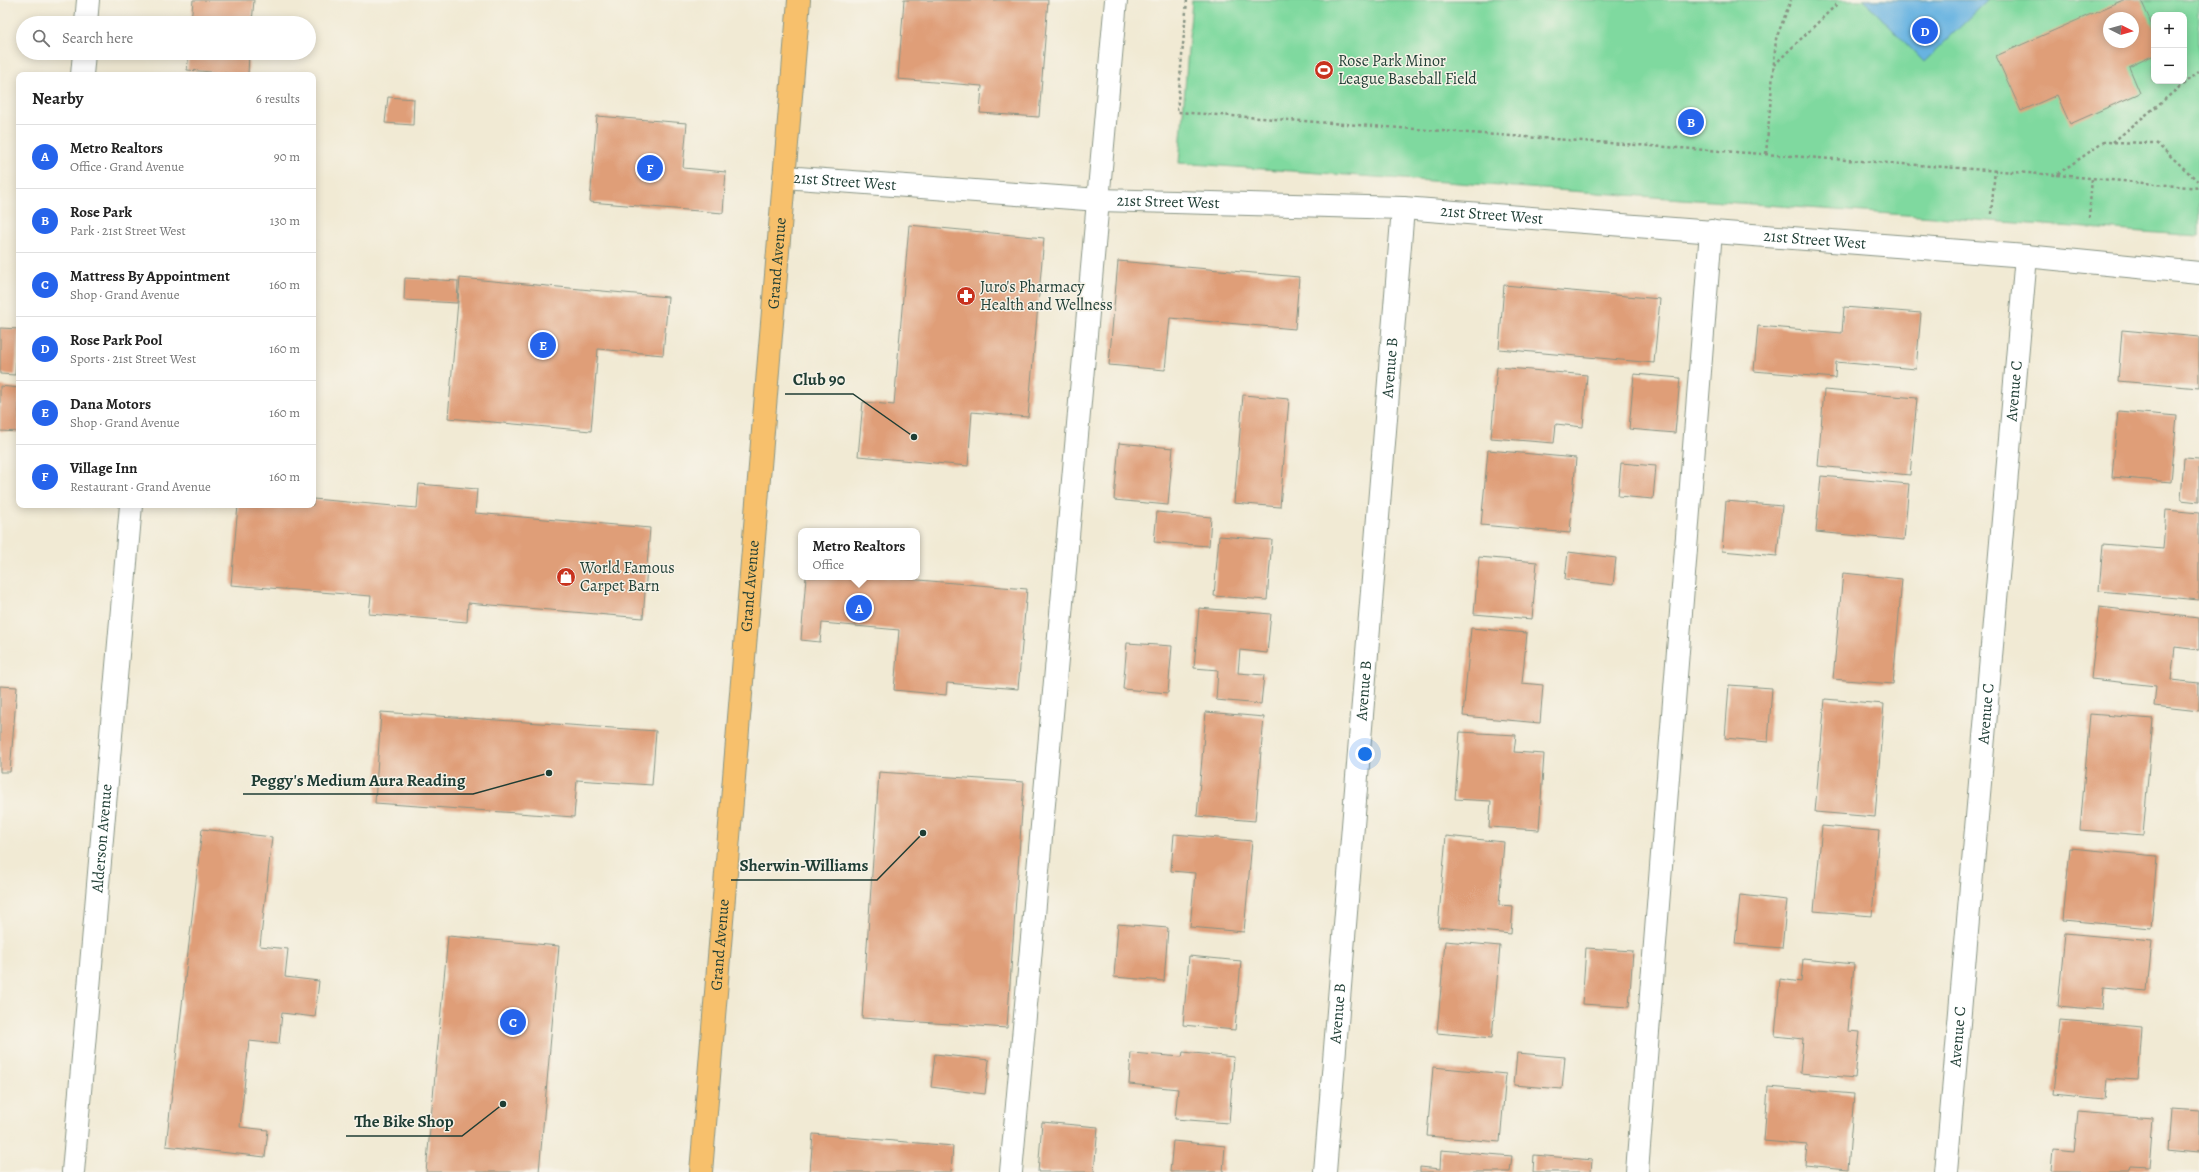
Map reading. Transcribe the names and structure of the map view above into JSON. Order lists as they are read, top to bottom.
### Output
{
  "streets": {
    "main road": ["Grand Avenue"],
    "street": [
      "21st Street West",
      "Avenue B",
      "Avenue C",
      "Alderson Avenue"
    ]
  },
  "crossings": [
    ["21st Street West", "Grand Avenue"],
    ["21st Street West", "Avenue B"],
    ["21st Street West", "Avenue C"]
  ],
  "places": {
    "sports": ["Rose Park Minor League Baseball Field"],
    "pharmacy": ["Juro's Pharmacy Health and Wellness"],
    "other": [
      "Club 90",
      "Peggy's Medium Aura Reading",
      "Sherwin-Williams",
      "The Bike Shop"
    ],
    "shop": ["World Famous Carpet Barn"]
  },
  "north": "right",
  "page": {
    "map_buttons": ["+", "−"],
    "pins": [
      "D",
      "B",
      "F",
      "E",
      "A",
      "C"
    ],
    "search": "Search here",
    "heading": ["Nearby", "6 results"],
    "list": [
      {
        "mark": "A",
        "name": "Metro Realtors",
        "note": "Office · Grand Avenue",
        "value": "90 m"
      },
      {
        "mark": "B",
        "name": "Rose Park",
        "note": "Park · 21st Street West",
        "value": "130 m"
      },
      {
        "mark": "C",
        "name": "Mattress By Appointment",
        "note": "Shop · Grand Avenue",
        "value": "160 m"
      },
      {
        "mark": "D",
        "name": "Rose Park Pool",
        "note": "Sports · 21st Street West",
        "value": "160 m"
      },
      {
        "mark": "E",
        "name": "Dana Motors",
        "note": "Shop · Grand Avenue",
        "value": "160 m"
      },
      {
        "mark": "F",
        "name": "Village Inn",
        "note": "Restaurant · Grand Avenue",
        "value": "160 m"
      }
    ],
    "popup": ["Metro Realtors", "Office"]
  }
}
